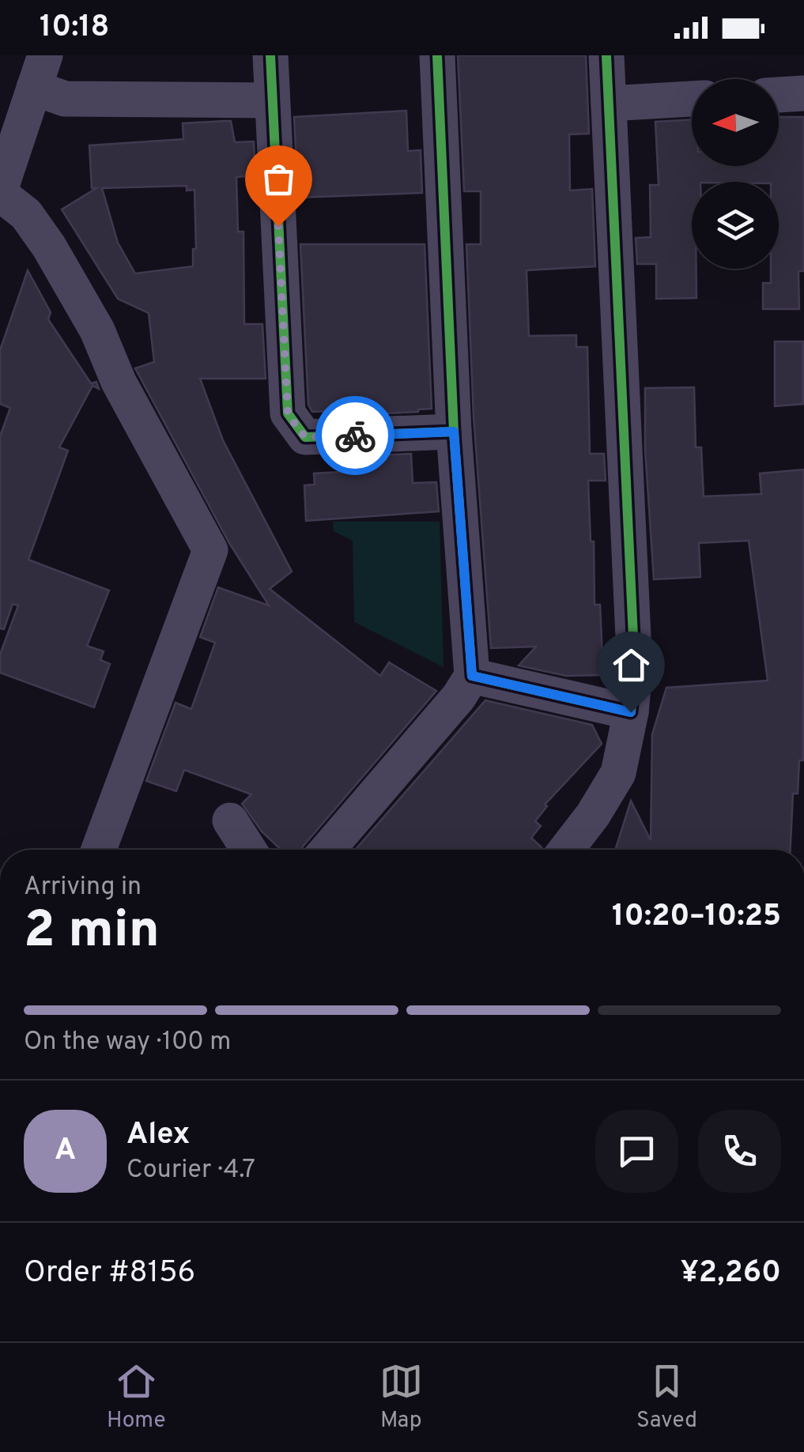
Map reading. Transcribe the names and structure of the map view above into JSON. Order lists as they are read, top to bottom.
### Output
{
  "north": "left",
  "page": {
    "status": "10:18",
    "heading": ["2 min", "Arriving in", "10:20–10:25"],
    "panel": [
      "Alex",
      "Courier · 4.7",
      "Order #8156",
      "¥2,260"
    ],
    "bar": "On the way · 100 m",
    "round": "A",
    "tabs": ["Home", "Map", "Saved"]
  }
}
